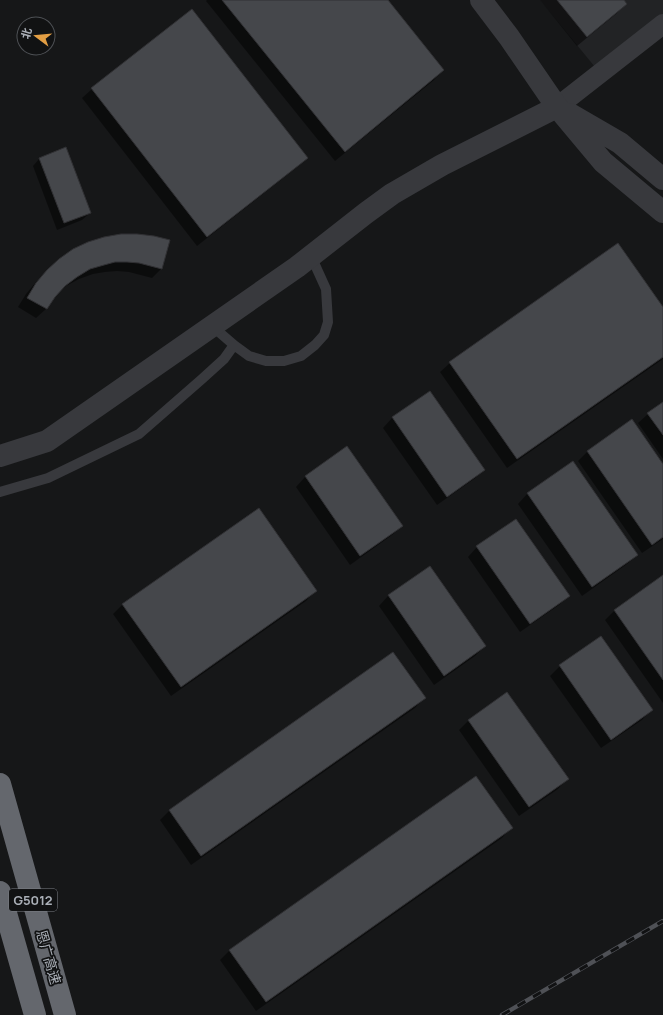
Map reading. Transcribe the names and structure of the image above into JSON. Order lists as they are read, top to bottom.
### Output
{
  "streets": {
    "highway": ["G5012", "恩广高速"]
  },
  "north": "left"
}
